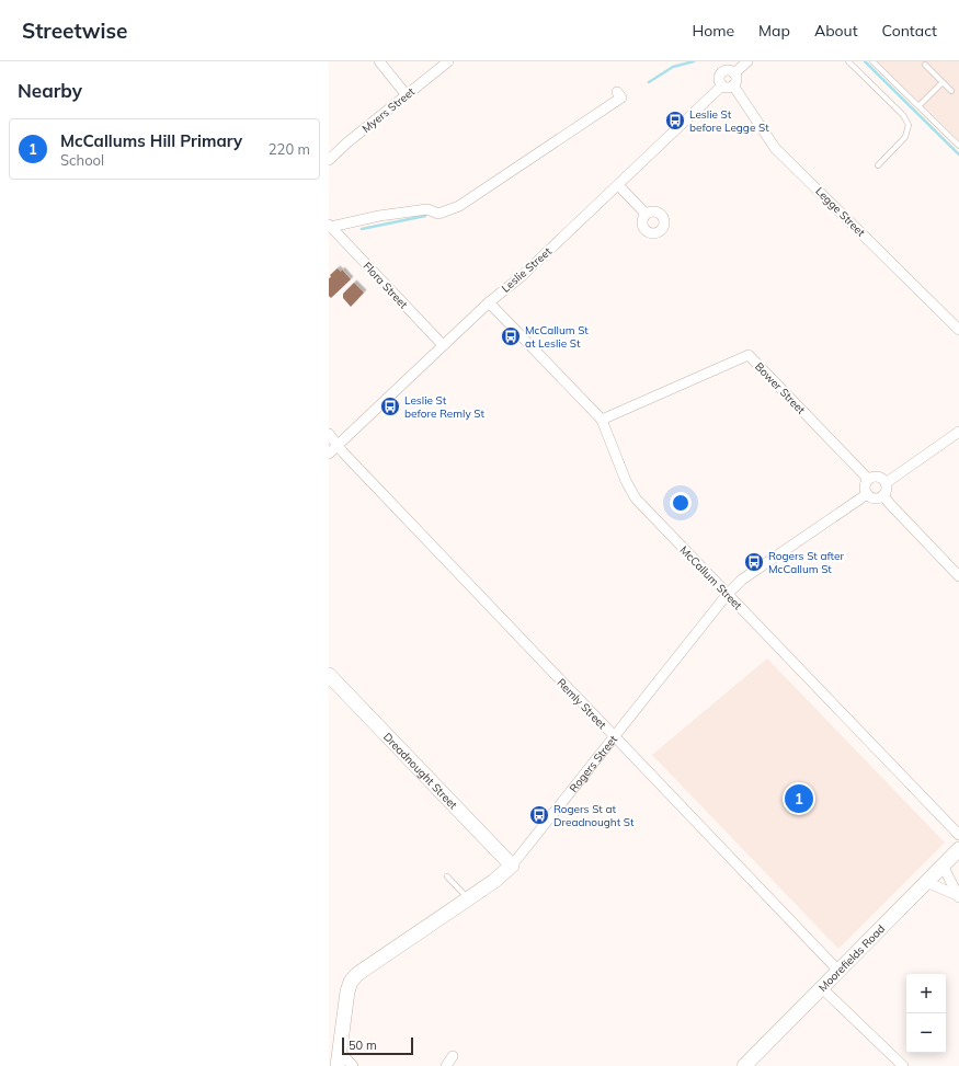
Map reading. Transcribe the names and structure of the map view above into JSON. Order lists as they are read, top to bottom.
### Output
{
  "streets": {
    "street": [
      "Myers Street",
      "Legge Street",
      "Leslie Street",
      "Flora Street",
      "Bower Street",
      "McCallum Street",
      "Remly Street",
      "Rogers Street",
      "Dreadnought Street",
      "Moorefields Road"
    ]
  },
  "crossings": [
    ["Legge Street", "Leslie Street"],
    ["Leslie Street", "Flora Street"],
    ["Leslie Street", "McCallum Street"],
    ["Leslie Street", "Remly Street"],
    ["Bower Street", "McCallum Street"],
    ["Bower Street", "Rogers Street"],
    ["McCallum Street", "Rogers Street"],
    ["Remly Street", "Rogers Street"],
    ["Remly Street", "Moorefields Road"],
    ["Rogers Street", "Dreadnought Street"]
  ],
  "places": {
    "bus stop": [
      "Leslie St before Legge St",
      "McCallum St at Leslie St",
      "Leslie St before Remly St",
      "Rogers St after McCallum St",
      "Rogers St at Dreadnought St"
    ]
  },
  "scale_bar": "50 m",
  "page": {
    "header": "Streetwise",
    "nav": [
      "Home",
      "Map",
      "About",
      "Contact"
    ],
    "heading": "Nearby",
    "list": [
      {
        "mark": "1",
        "name": "McCallums Hill Primary",
        "note": "School",
        "value": "220 m"
      }
    ],
    "pins": "1",
    "map_buttons": ["+", "−"],
    "scale": "50 m"
  }
}
